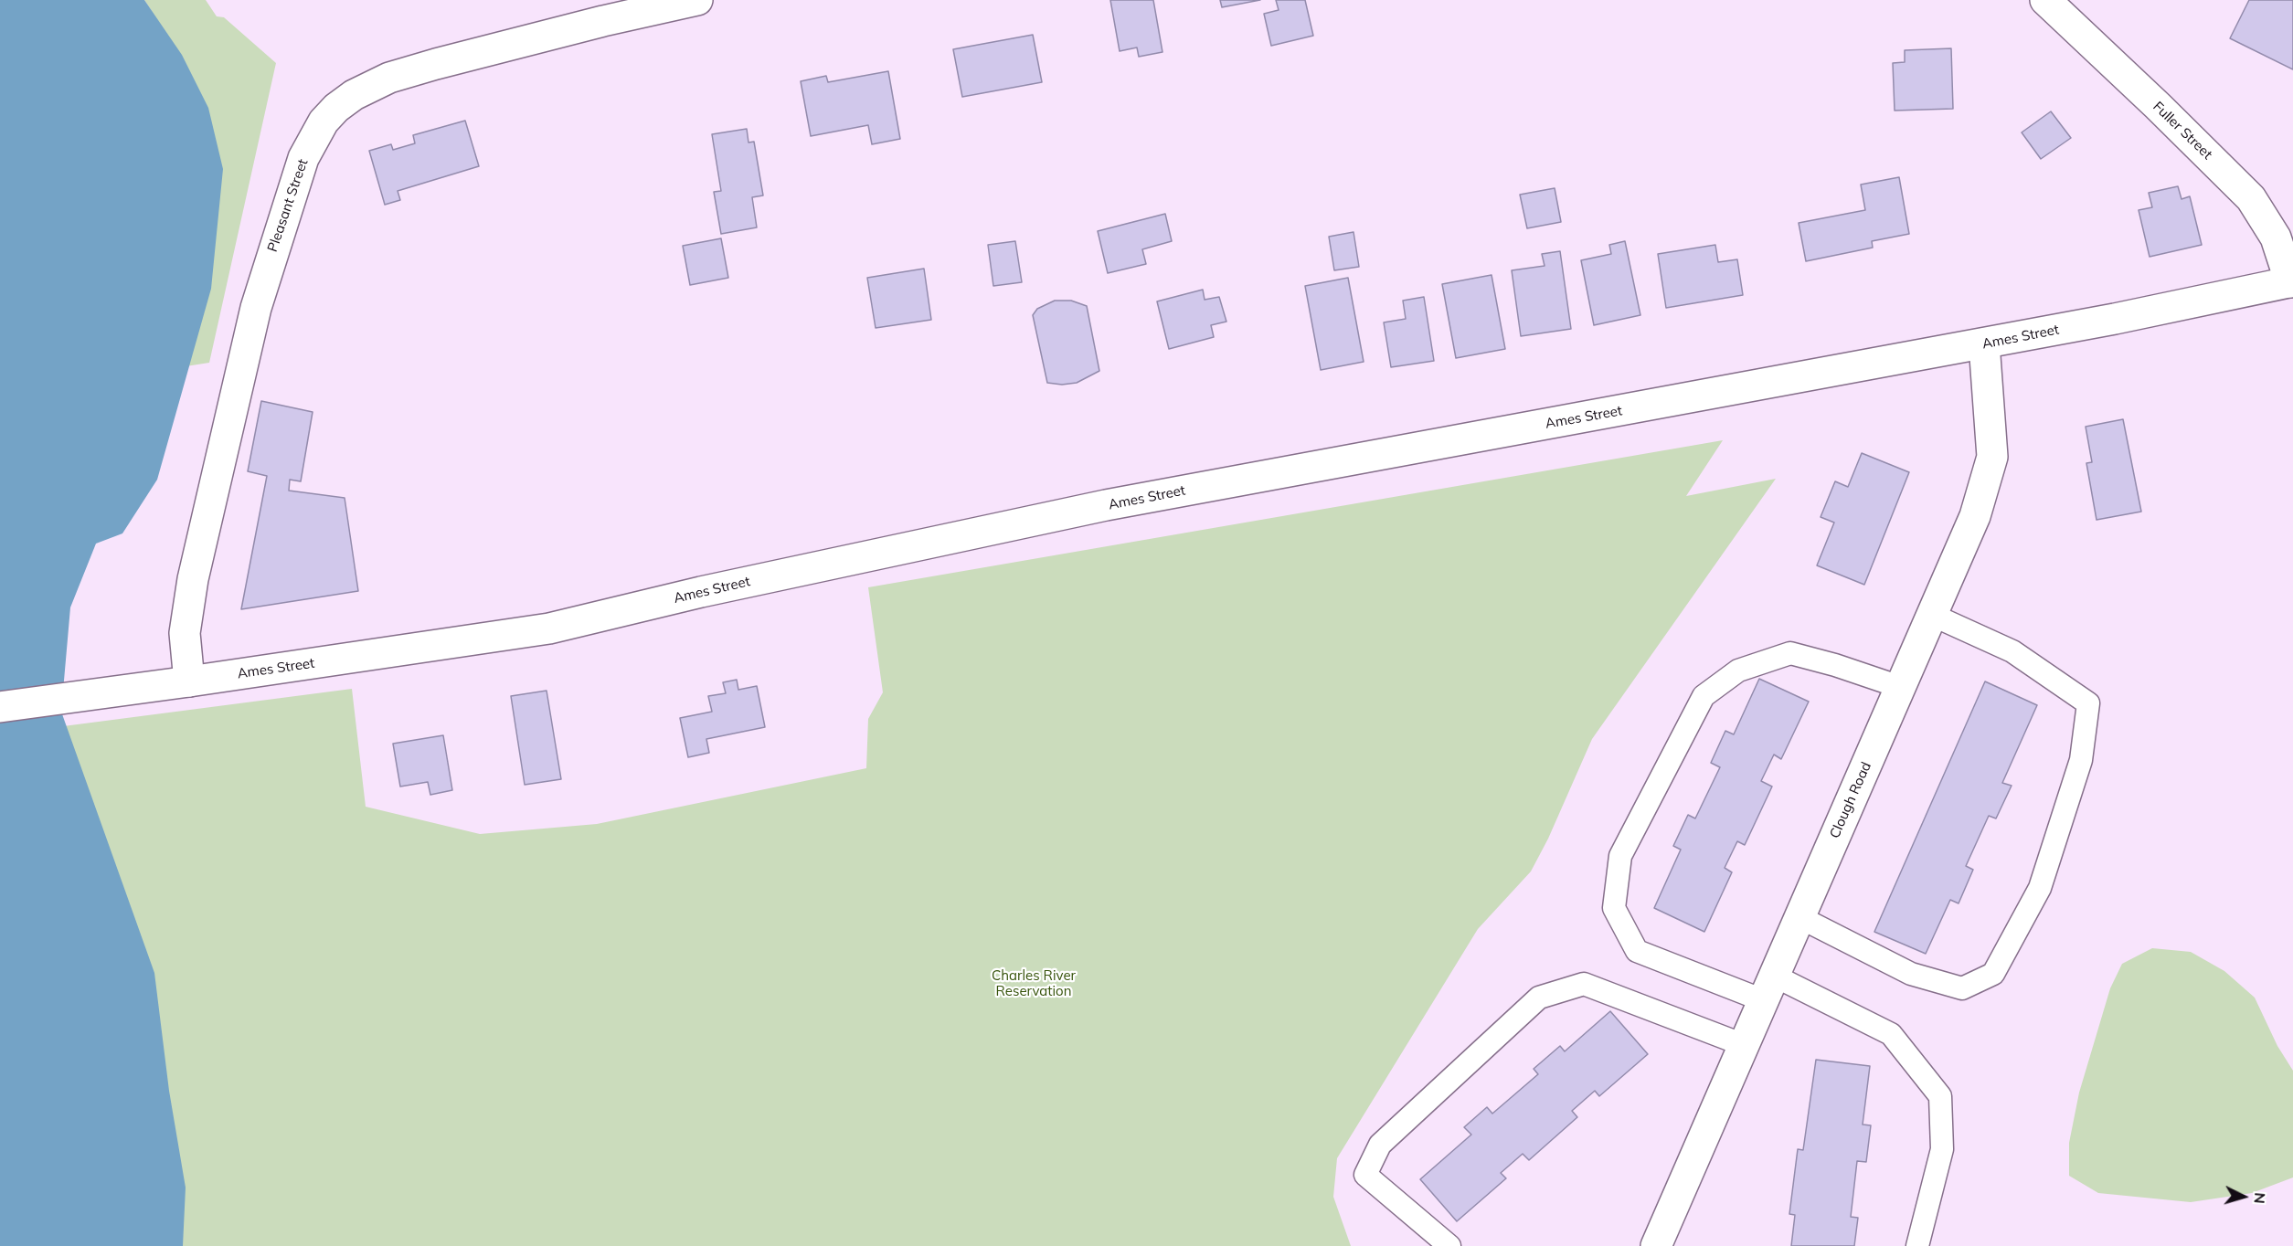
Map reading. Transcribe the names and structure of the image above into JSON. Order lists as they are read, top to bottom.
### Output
{
  "streets": {
    "street": [
      "Fuller Street",
      "Pleasant Street",
      "Ames Street",
      "Clough Road"
    ]
  },
  "crossings": [
    ["Fuller Street", "Ames Street"],
    ["Pleasant Street", "Ames Street"],
    ["Ames Street", "Clough Road"]
  ],
  "parks": ["Charles River Reservation"],
  "north": "right"
}
